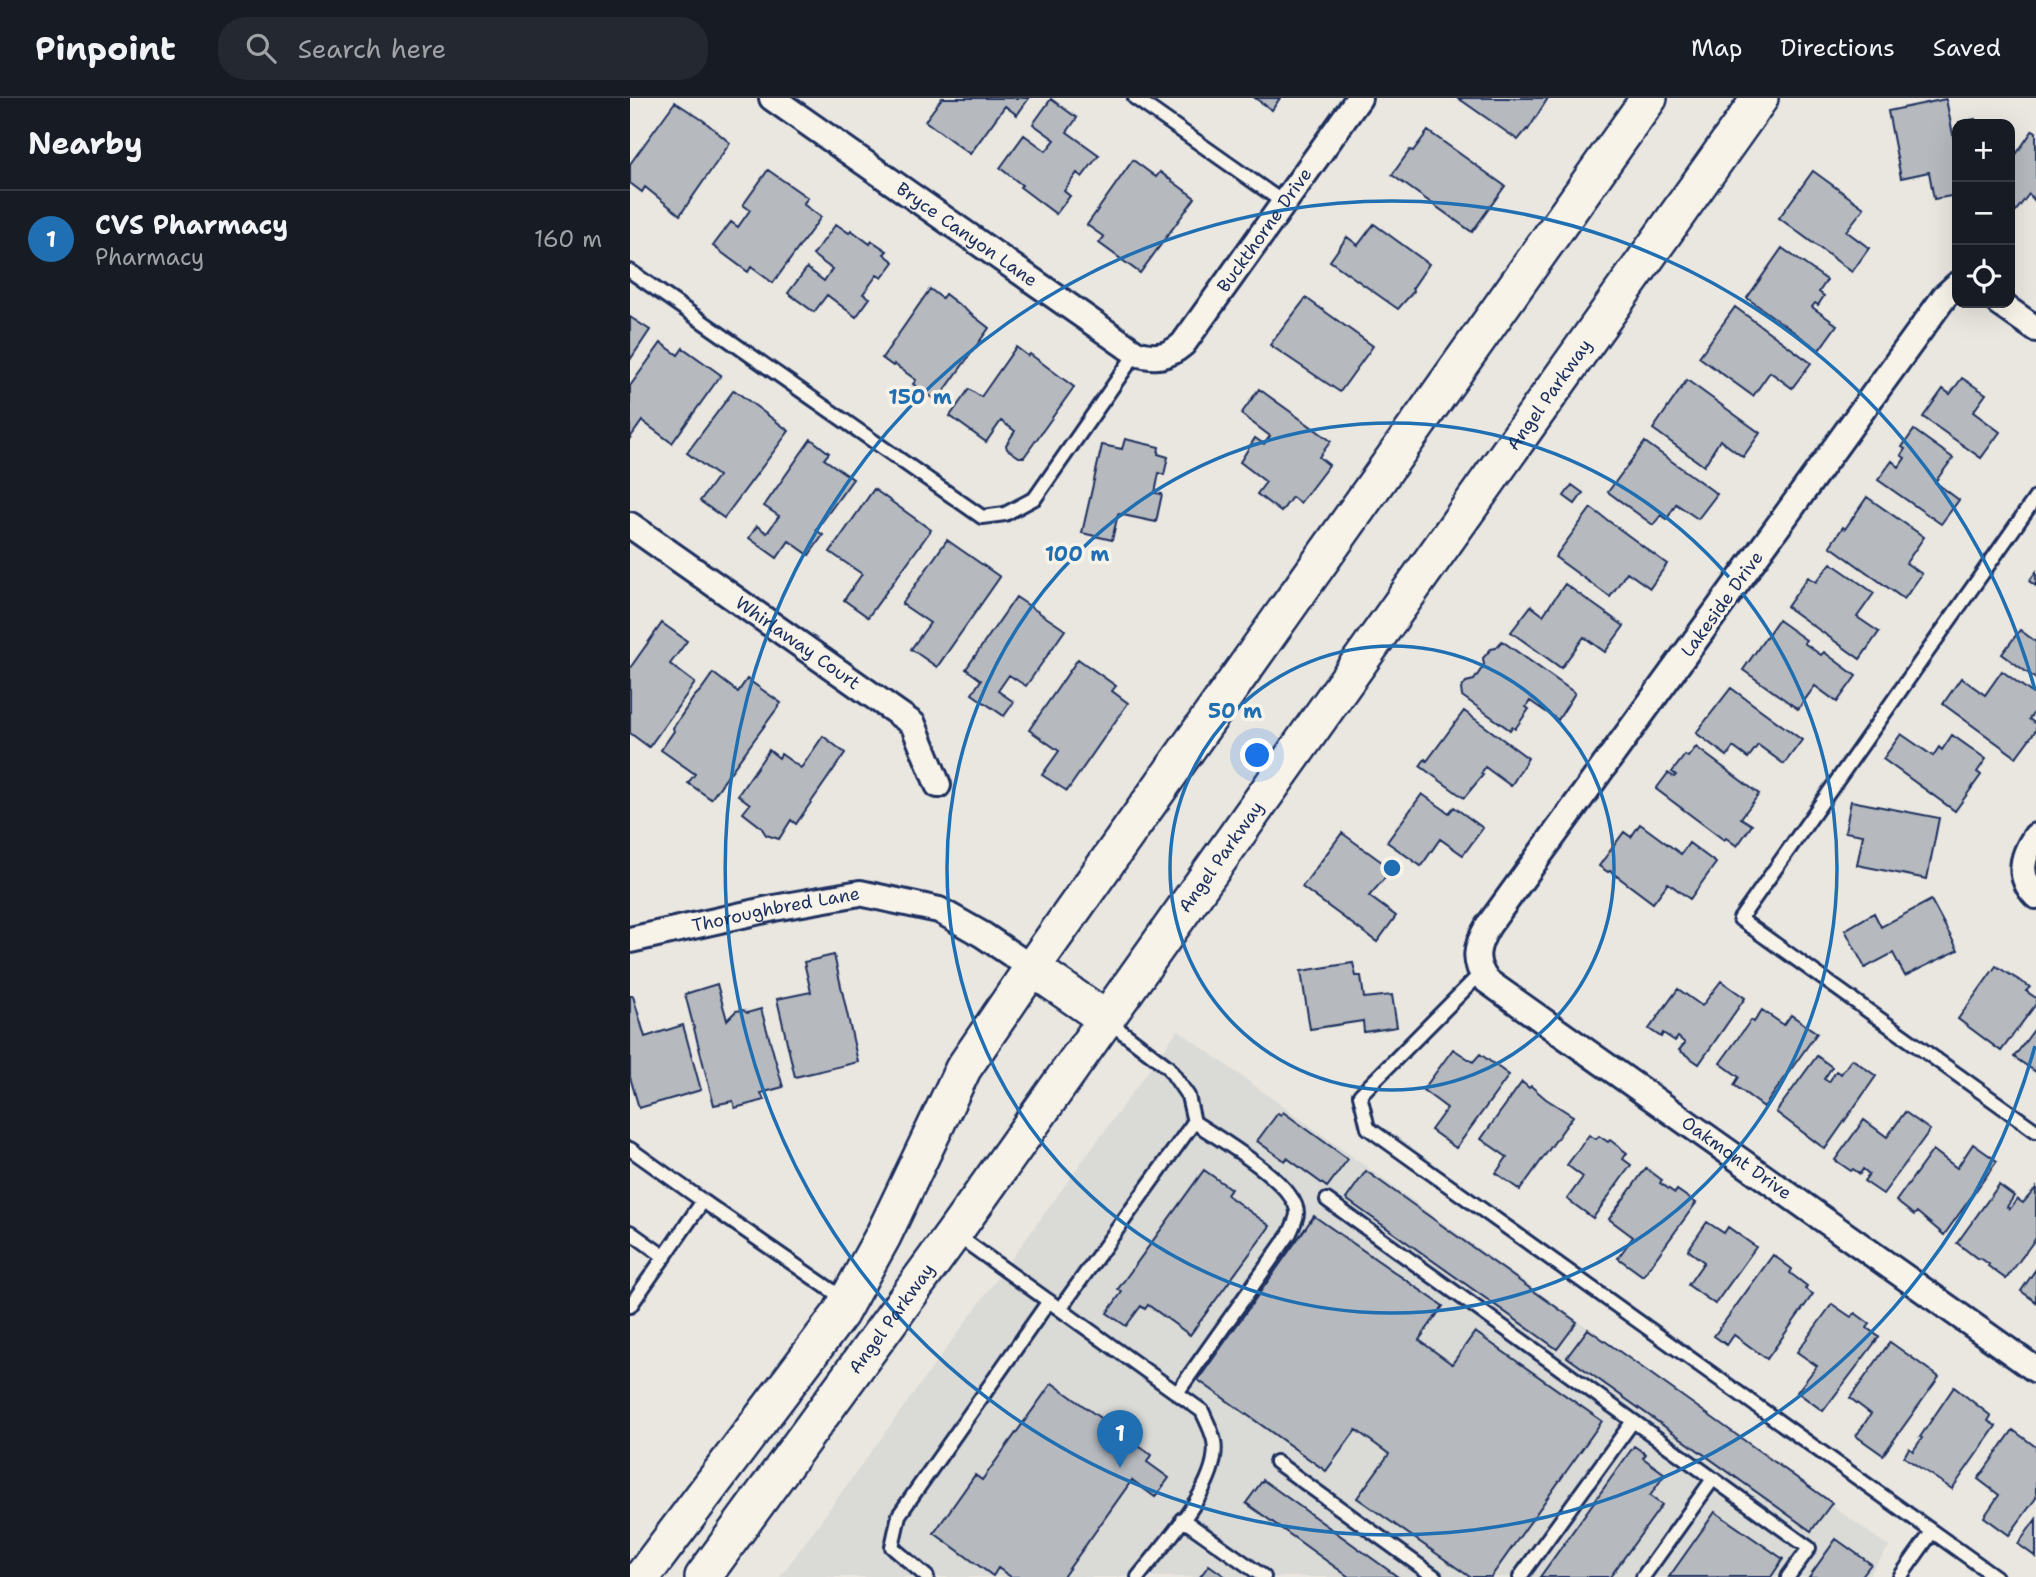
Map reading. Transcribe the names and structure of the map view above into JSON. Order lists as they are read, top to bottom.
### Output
{
  "streets": {
    "main road": ["Angel Parkway"],
    "street": [
      "Buckthorne Drive",
      "Bryce Canyon Lane",
      "Lakeside Drive",
      "Whirlaway Court",
      "Thoroughbred Lane",
      "Oakmont Drive"
    ]
  },
  "crossings": [
    ["Buckthorne Drive", "Bryce Canyon Lane"],
    ["Lakeside Drive", "Oakmont Drive"]
  ],
  "page": {
    "header": "Pinpoint",
    "search": "Search here",
    "nav": ["Map", "Directions", "Saved"],
    "heading": "Nearby",
    "map_buttons": ["+", "−"],
    "list": [
      {
        "mark": "1",
        "name": "CVS Pharmacy",
        "note": "Pharmacy",
        "value": "160 m"
      }
    ],
    "pins": "1"
  },
  "rings": ["150 m", "100 m", "50 m"]
}
